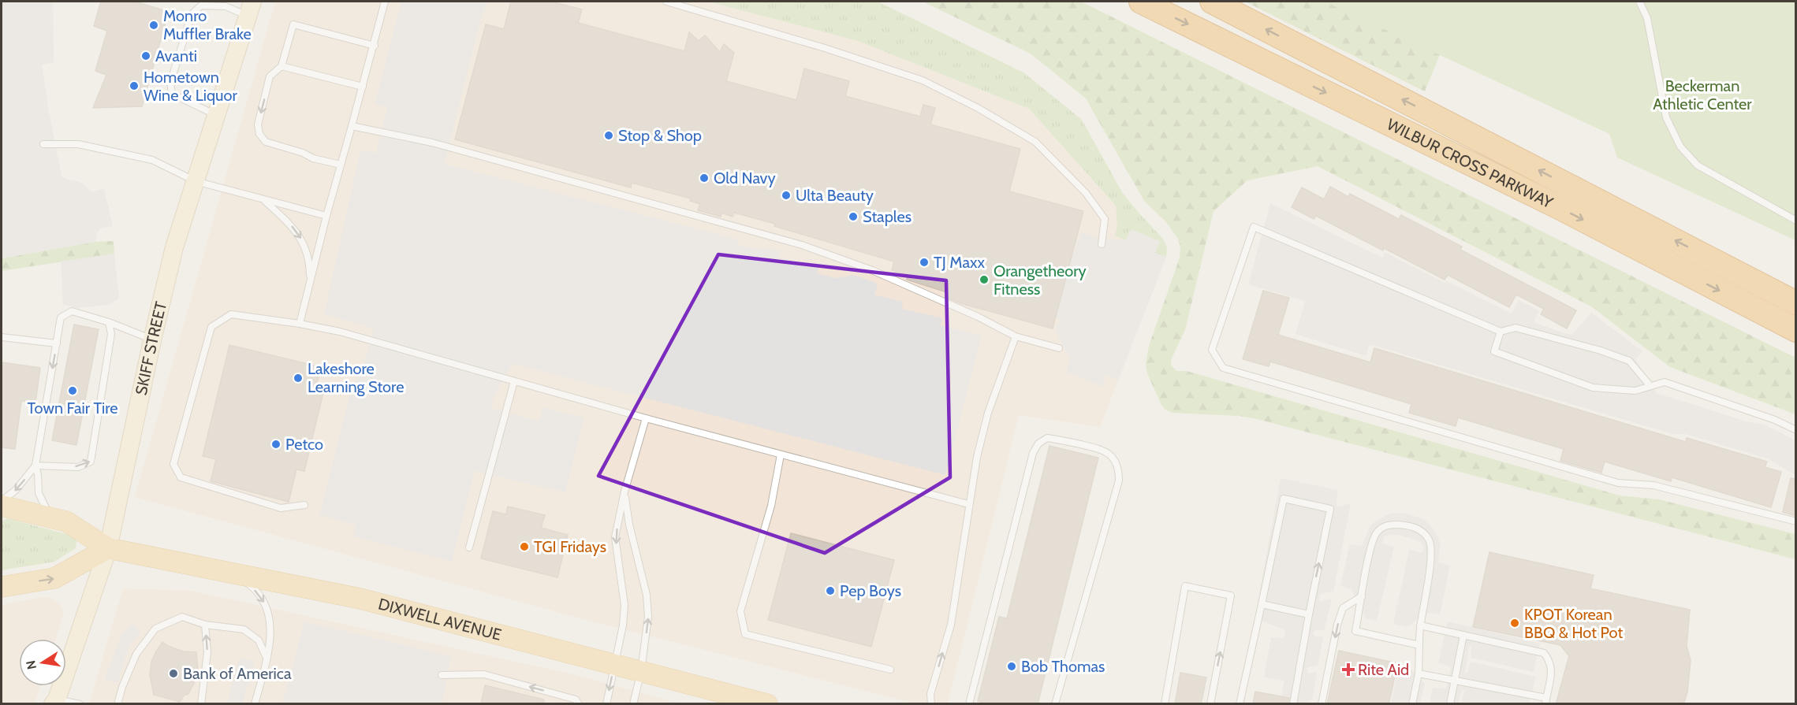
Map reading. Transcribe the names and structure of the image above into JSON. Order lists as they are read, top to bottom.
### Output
{
  "streets": {
    "highway": ["WILBUR CROSS PARKWAY"],
    "main road": ["SKIFF STREET", "DIXWELL AVENUE"]
  },
  "crossings": [
    ["SKIFF STREET", "DIXWELL AVENUE"]
  ],
  "parks": ["Beckerman Athletic Center"],
  "places": {
    "other": [
      "Monro Muffler Brake",
      "Avanti",
      "Hometown Wine & Liquor",
      "Stop & Shop",
      "Old Navy",
      "Ulta Beauty",
      "Staples",
      "TJ Maxx",
      "Orangetheory Fitness",
      "Lakeshore Learning Store",
      "Town Fair Tire",
      "Petco",
      "TGI Fridays",
      "Pep Boys",
      "KPOT Korean BBQ & Hot Pot",
      "Bob Thomas",
      "Bank of America"
    ],
    "health": ["Rite Aid"]
  },
  "north": "left"
}
